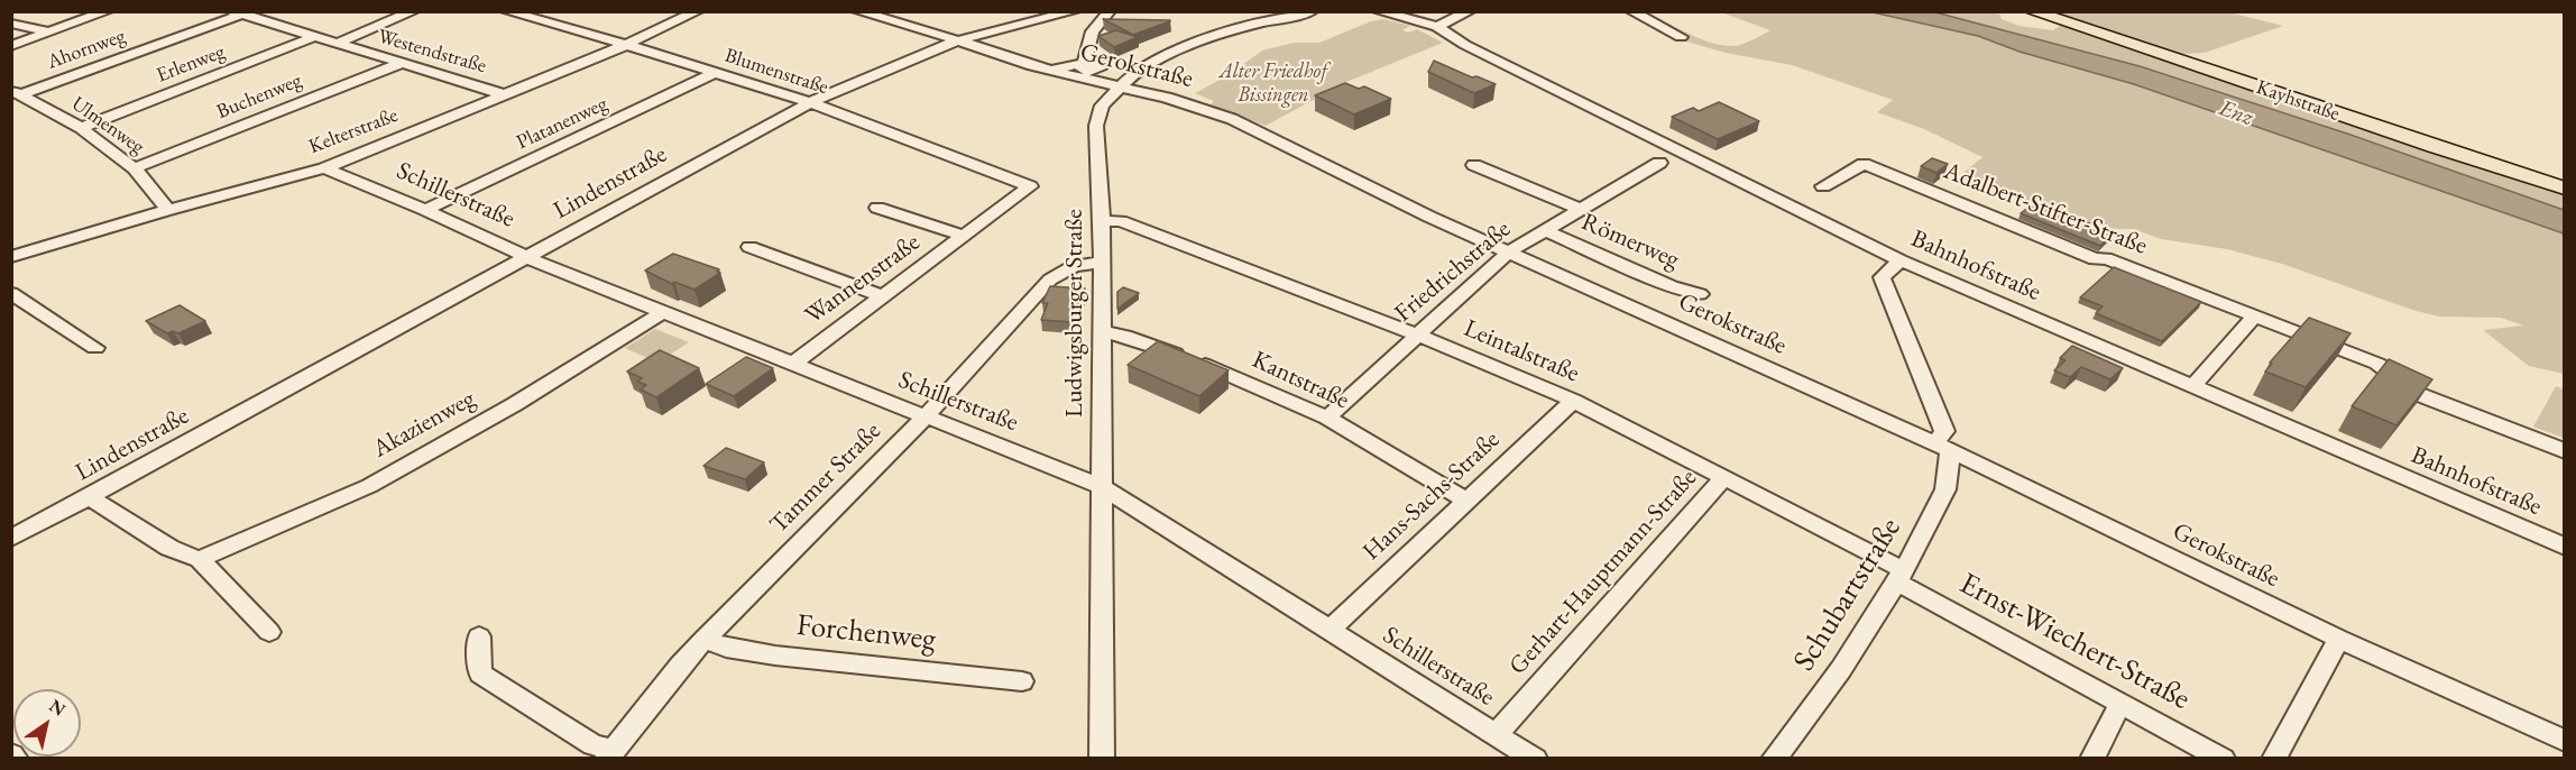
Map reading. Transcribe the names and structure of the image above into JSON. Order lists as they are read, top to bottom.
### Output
{
  "streets": {
    "main road": ["Kayhstraße"],
    "street": [
      "Ahornweg",
      "Westendstraße",
      "Erlenweg",
      "Gerokstraße",
      "Blumenstraße",
      "Buchenweg",
      "Platanenweg",
      "Ulmenweg",
      "Kelterstraße",
      "Lindenstraße",
      "Schillerstraße",
      "Adalbert-Stifter-Straße",
      "Römerweg",
      "Bahnhofstraße",
      "Friedrichstraße",
      "Wannenstraße",
      "Ludwigsburger Straße",
      "Leintalstraße",
      "Kantstraße",
      "Akazienweg",
      "Tammer Straße",
      "Hans-Sachs-Straße",
      "Gerhart-Hauptmann-Straße",
      "Schubartstraße",
      "Forchenweg",
      "Ernst-Wiechert-Straße"
    ]
  },
  "crossings": [
    ["Ahornweg", "Westendstraße"],
    ["Ahornweg", "Ulmenweg"],
    ["Westendstraße", "Erlenweg"],
    ["Westendstraße", "Buchenweg"],
    ["Westendstraße", "Kelterstraße"],
    ["Erlenweg", "Ulmenweg"],
    ["Gerokstraße", "Lindenstraße"],
    ["Gerokstraße", "Friedrichstraße"],
    ["Gerokstraße", "Ludwigsburger Straße"],
    ["Gerokstraße", "Schubartstraße"],
    ["Blumenstraße", "Platanenweg"],
    ["Blumenstraße", "Kelterstraße"],
    ["Blumenstraße", "Lindenstraße"],
    ["Blumenstraße", "Wannenstraße"],
    ["Buchenweg", "Ulmenweg"],
    ["Platanenweg", "Schillerstraße"],
    ["Ulmenweg", "Kelterstraße"],
    ["Kelterstraße", "Schillerstraße"],
    ["Lindenstraße", "Schillerstraße"],
    ["Schillerstraße", "Wannenstraße"],
    ["Schillerstraße", "Ludwigsburger Straße"],
    ["Schillerstraße", "Akazienweg"],
    ["Schillerstraße", "Tammer Straße"],
    ["Schillerstraße", "Hans-Sachs-Straße"],
    ["Schillerstraße", "Gerhart-Hauptmann-Straße"],
    ["Römerweg", "Friedrichstraße"],
    ["Bahnhofstraße", "Schubartstraße"],
    ["Friedrichstraße", "Leintalstraße"],
    ["Friedrichstraße", "Kantstraße"],
    ["Ludwigsburger Straße", "Leintalstraße"],
    ["Ludwigsburger Straße", "Kantstraße"],
    ["Ludwigsburger Straße", "Tammer Straße"],
    ["Leintalstraße", "Hans-Sachs-Straße"],
    ["Leintalstraße", "Gerhart-Hauptmann-Straße"],
    ["Leintalstraße", "Schubartstraße"],
    ["Leintalstraße", "Ernst-Wiechert-Straße"],
    ["Kantstraße", "Hans-Sachs-Straße"],
    ["Tammer Straße", "Forchenweg"],
    ["Schubartstraße", "Ernst-Wiechert-Straße"]
  ],
  "water": ["Enz"],
  "parks": ["Alter Friedhof Bissingen"],
  "north": "top right"
}
